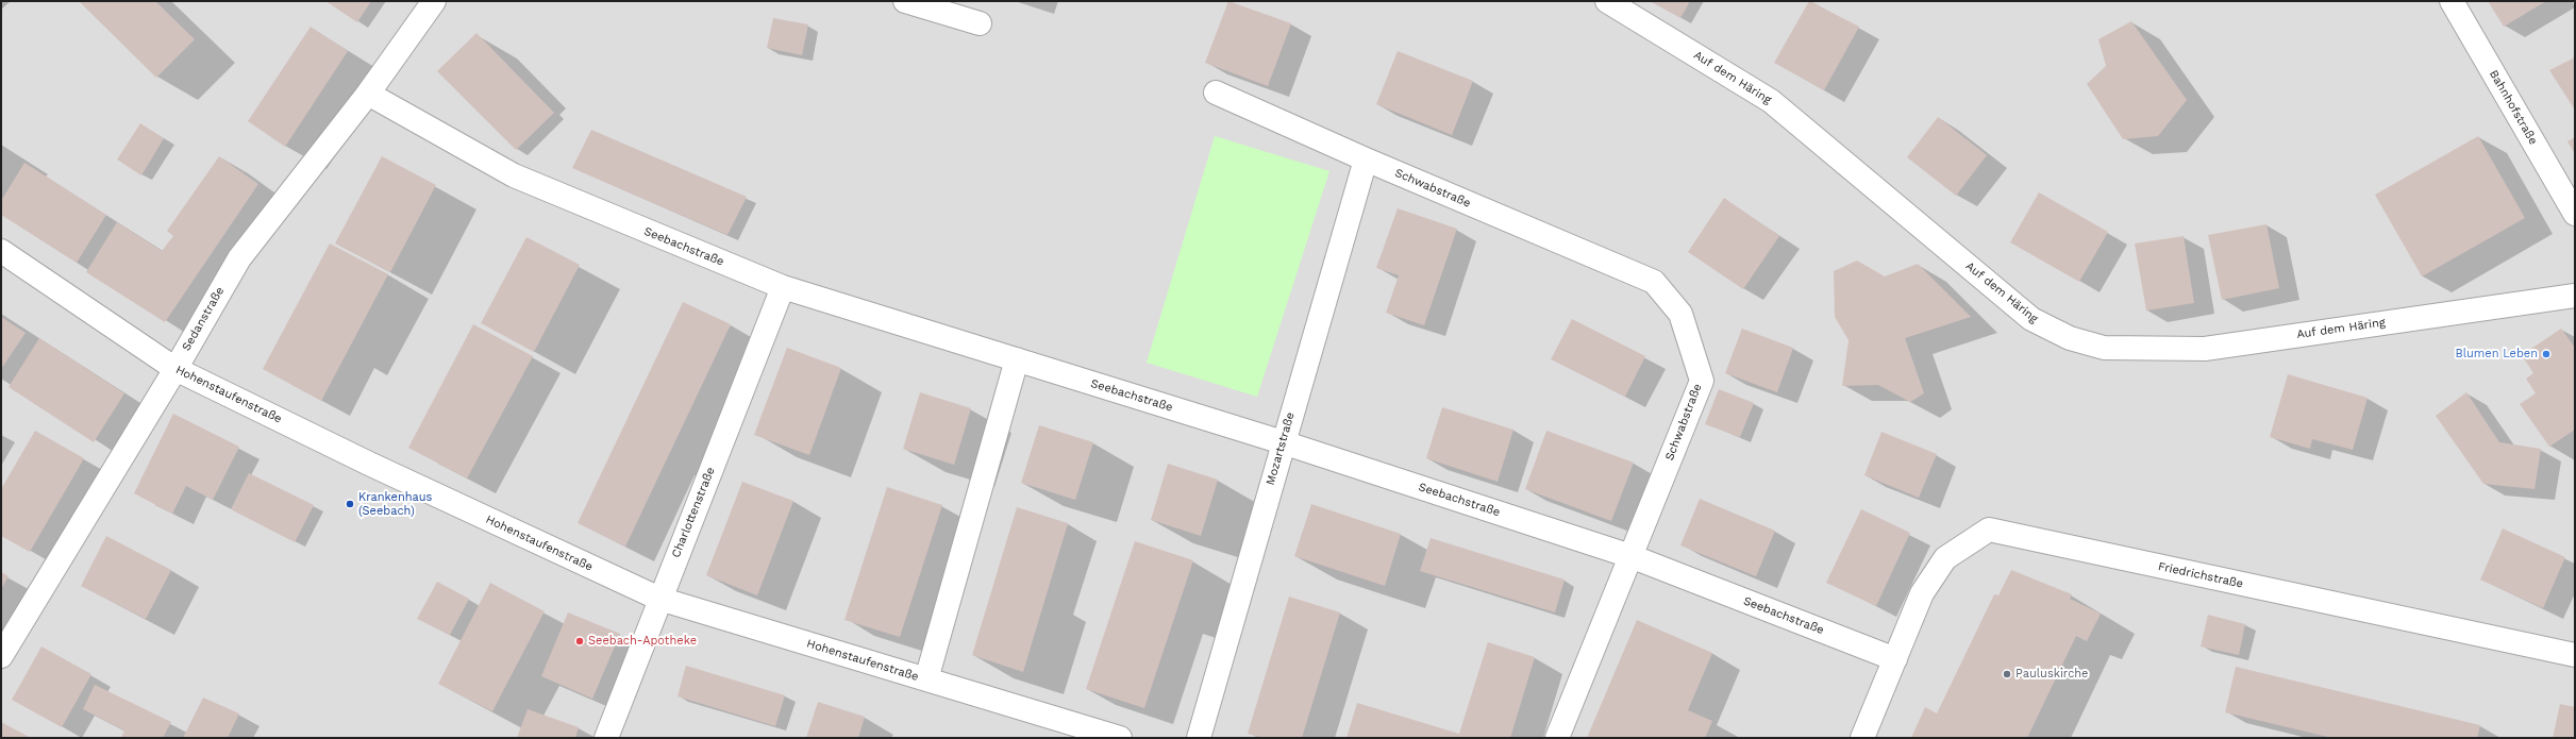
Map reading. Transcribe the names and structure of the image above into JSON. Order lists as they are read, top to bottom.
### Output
{
  "streets": {
    "street": [
      "Auf dem Häring",
      "Bahnhofstraße",
      "Schwabstraße",
      "Seebachstraße",
      "Sedanstraße",
      "Hohenstaufenstraße",
      "Mozartstraße",
      "Charlottenstraße",
      "Friedrichstraße"
    ]
  },
  "crossings": [
    ["Schwabstraße", "Seebachstraße"],
    ["Schwabstraße", "Mozartstraße"],
    ["Seebachstraße", "Sedanstraße"],
    ["Seebachstraße", "Mozartstraße"],
    ["Seebachstraße", "Charlottenstraße"],
    ["Seebachstraße", "Friedrichstraße"],
    ["Sedanstraße", "Hohenstaufenstraße"],
    ["Hohenstaufenstraße", "Charlottenstraße"]
  ],
  "places": [
    "Blumen Leben",
    "Krankenhaus (Seebach)",
    "Seebach-Apotheke",
    "Pauluskirche"
  ]
}
